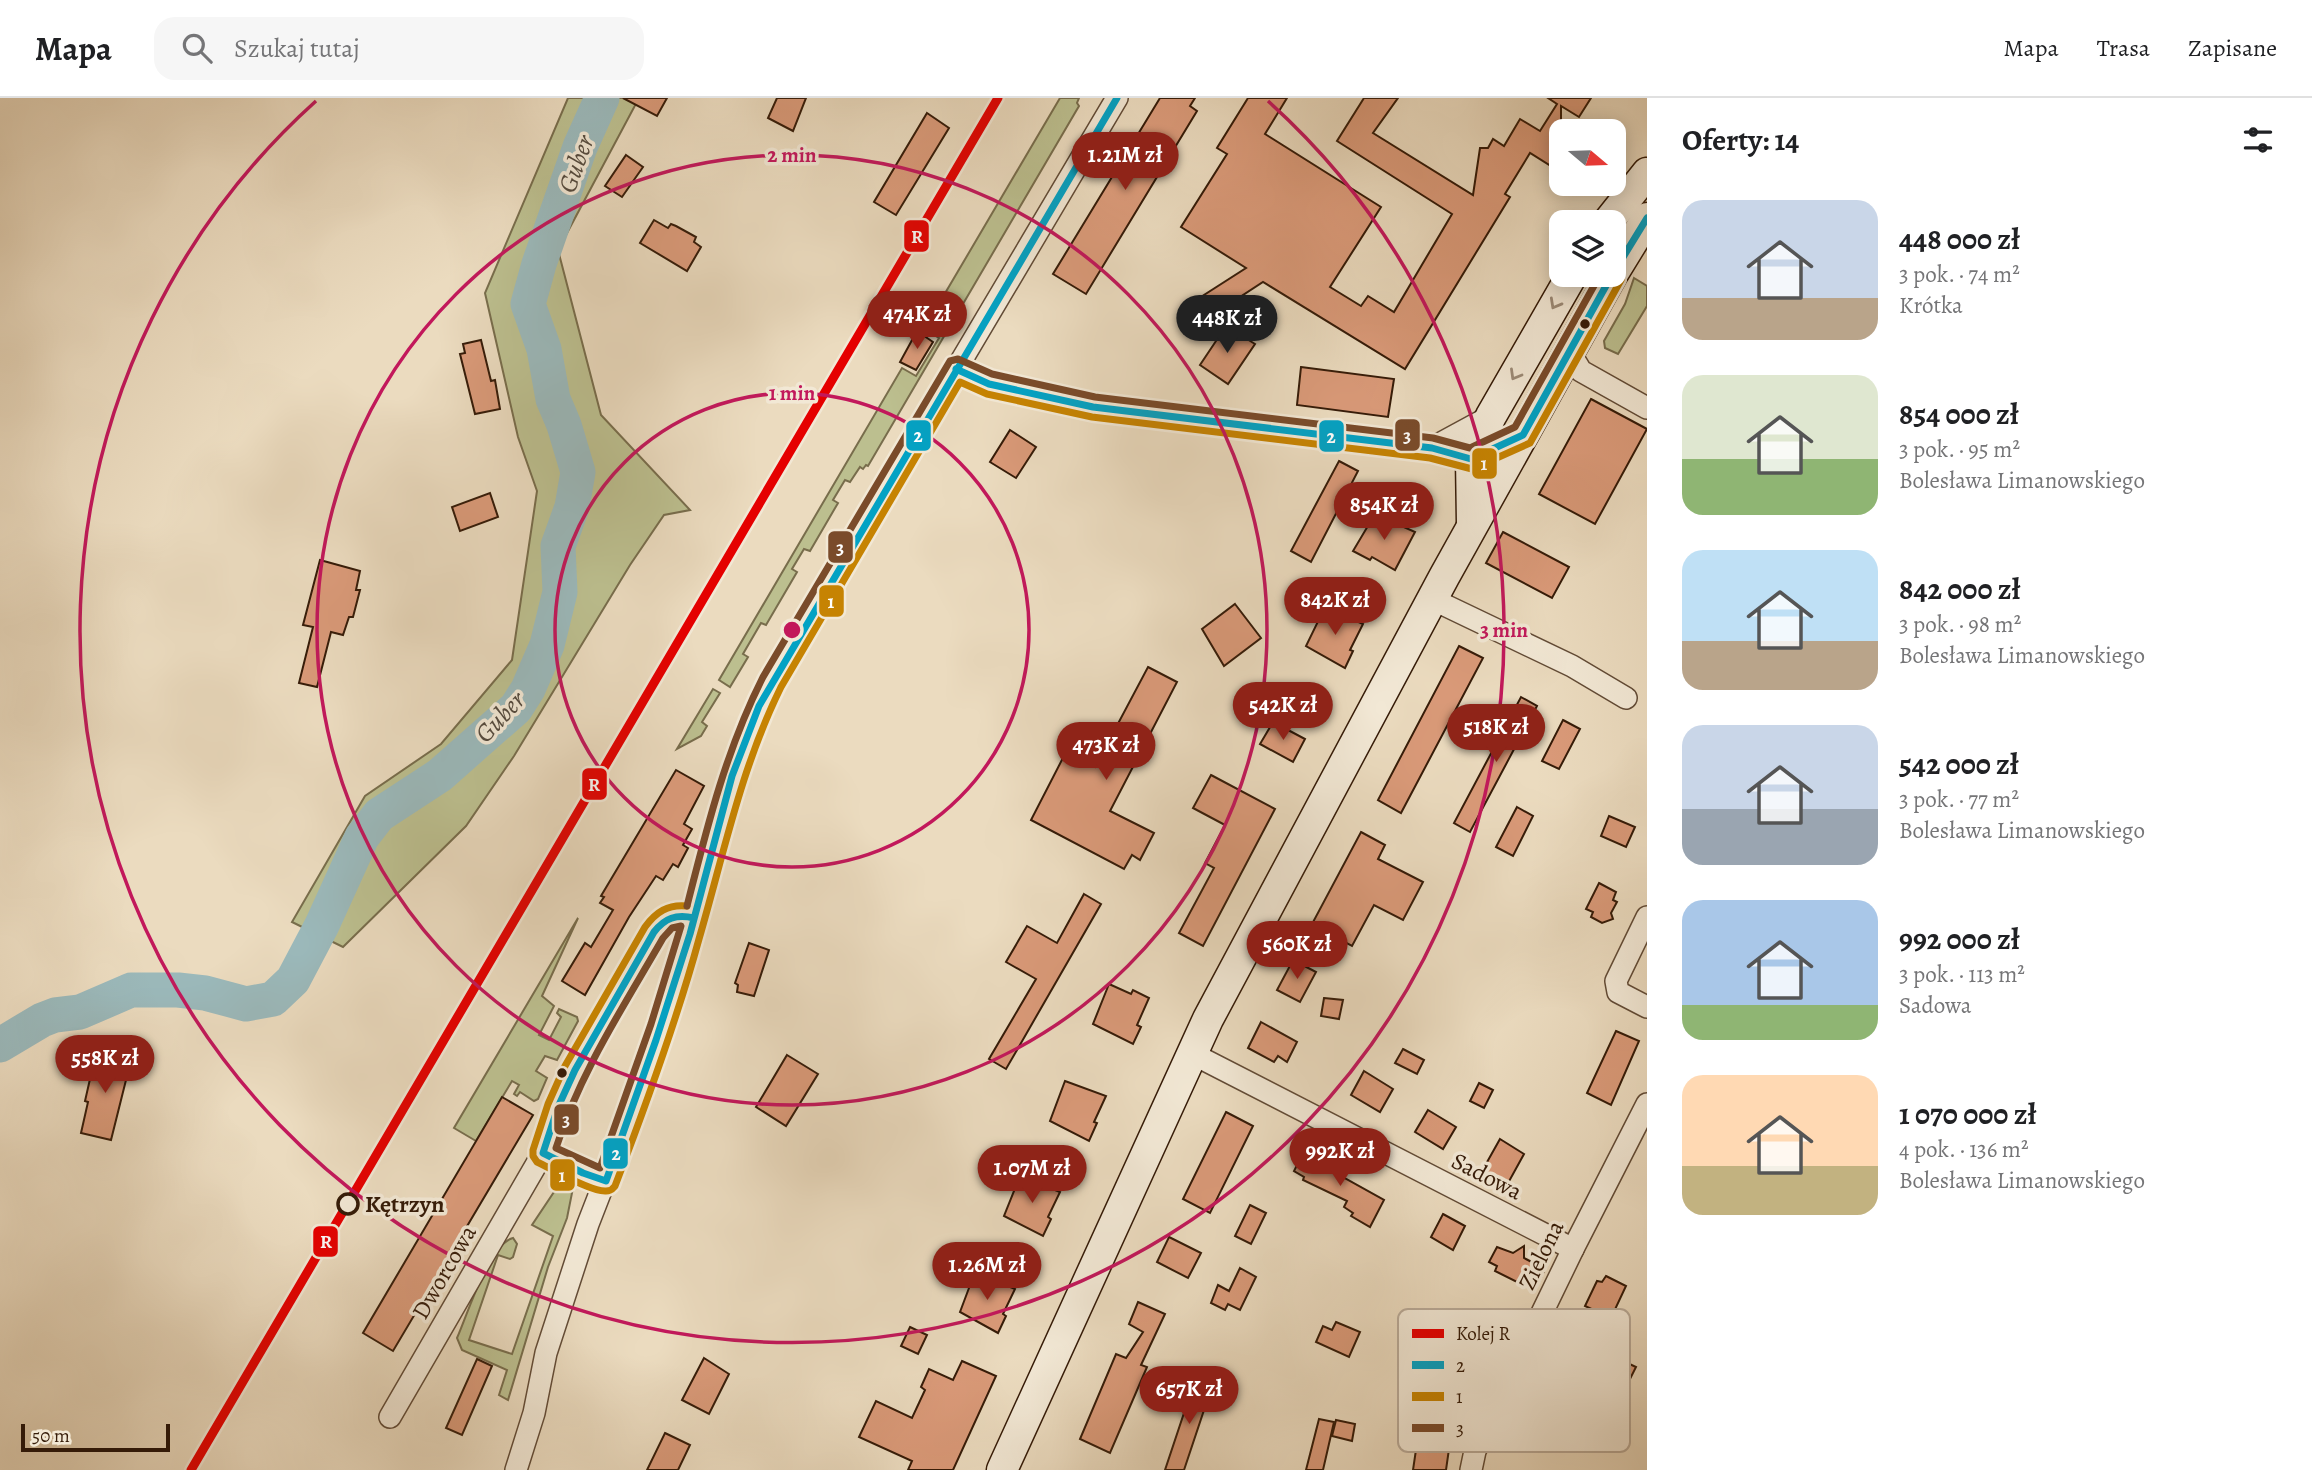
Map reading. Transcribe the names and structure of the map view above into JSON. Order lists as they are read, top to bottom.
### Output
{
  "streets": {
    "street": ["Sadowa", "Zielona", "Dworcowa"]
  },
  "crossings": [
    ["Sadowa", "Zielona"]
  ],
  "water": ["Guber"],
  "places": ["Kętrzyn"],
  "lines": [
    "rail line R",
    "transit line 2",
    "transit line 1",
    "transit line 3"
  ],
  "legend": [
    "Kolej R",
    "2",
    "1",
    "3"
  ],
  "scale_bar": "50 m",
  "north": "right",
  "page": {
    "header": "Mapa",
    "search": "Szukaj tutaj",
    "nav": ["Mapa", "Trasa", "Zapisane"],
    "heading": "Oferty: 14",
    "price": [
      "1.21M zł",
      "474K zł",
      "448K zł",
      "854K zł",
      "842K zł",
      "542K zł",
      "518K zł",
      "473K zł",
      "560K zł",
      "558K zł",
      "992K zł",
      "1.07M zł",
      "1.26M zł",
      "657K zł"
    ],
    "list": [
      {
        "name": "448 000 zł",
        "note": "3 pok. · 74 m² · Krótka"
      },
      {
        "name": "854 000 zł",
        "note": "3 pok. · 95 m² · Bolesława Limanowskiego"
      },
      {
        "name": "842 000 zł",
        "note": "3 pok. · 98 m² · Bolesława Limanowskiego"
      },
      {
        "name": "542 000 zł",
        "note": "3 pok. · 77 m² · Bolesława Limanowskiego"
      },
      {
        "name": "992 000 zł",
        "note": "3 pok. · 113 m² · Sadowa"
      },
      {
        "name": "1 070 000 zł",
        "note": "4 pok. · 136 m² · Bolesława Limanowskiego"
      }
    ],
    "scale": "50 m"
  },
  "rings": ["2 min", "1 min", "3 min"]
}
